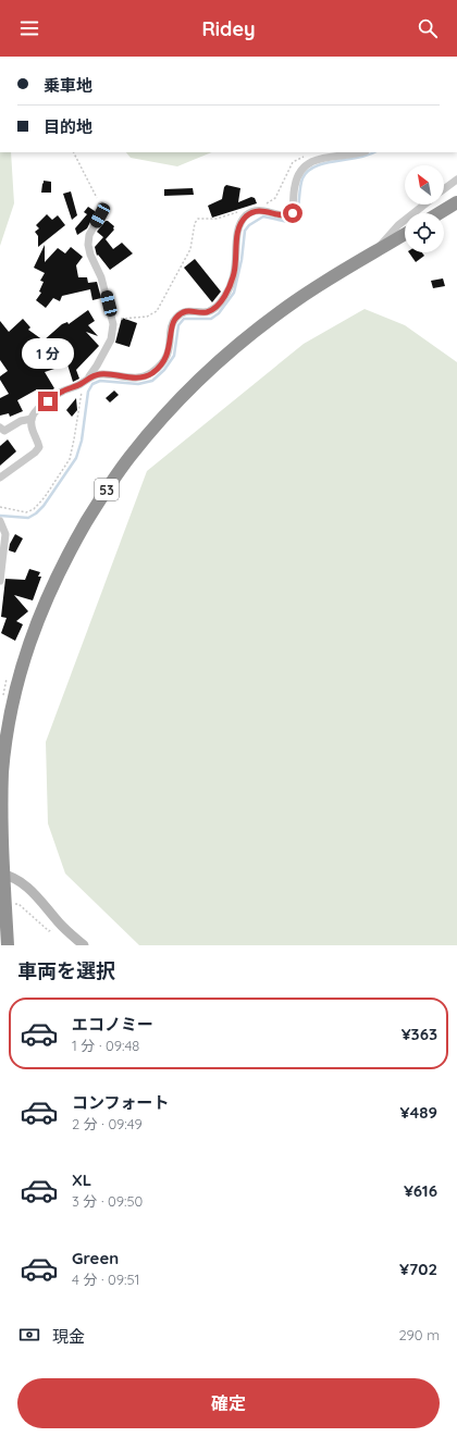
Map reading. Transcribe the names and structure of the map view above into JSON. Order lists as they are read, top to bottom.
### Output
{
  "streets": {
    "highway": ["53"]
  },
  "north": "top left",
  "page": {
    "header": "Ridey",
    "banner": ["乗車地", "目的地"],
    "bubble": "1 分",
    "heading": "車両を選択",
    "list": [
      {
        "name": "エコノミー",
        "note": "1 分 · 09:48",
        "value": "¥363"
      },
      {
        "name": "コンフォート",
        "note": "2 分 · 09:49",
        "value": "¥489"
      },
      {
        "name": "XL",
        "note": "3 分 · 09:50",
        "value": "¥616"
      },
      {
        "name": "Green",
        "note": "4 分 · 09:51",
        "value": "¥702"
      }
    ],
    "pay": ["現金", "290 m"],
    "buttons": "確定"
  }
}
